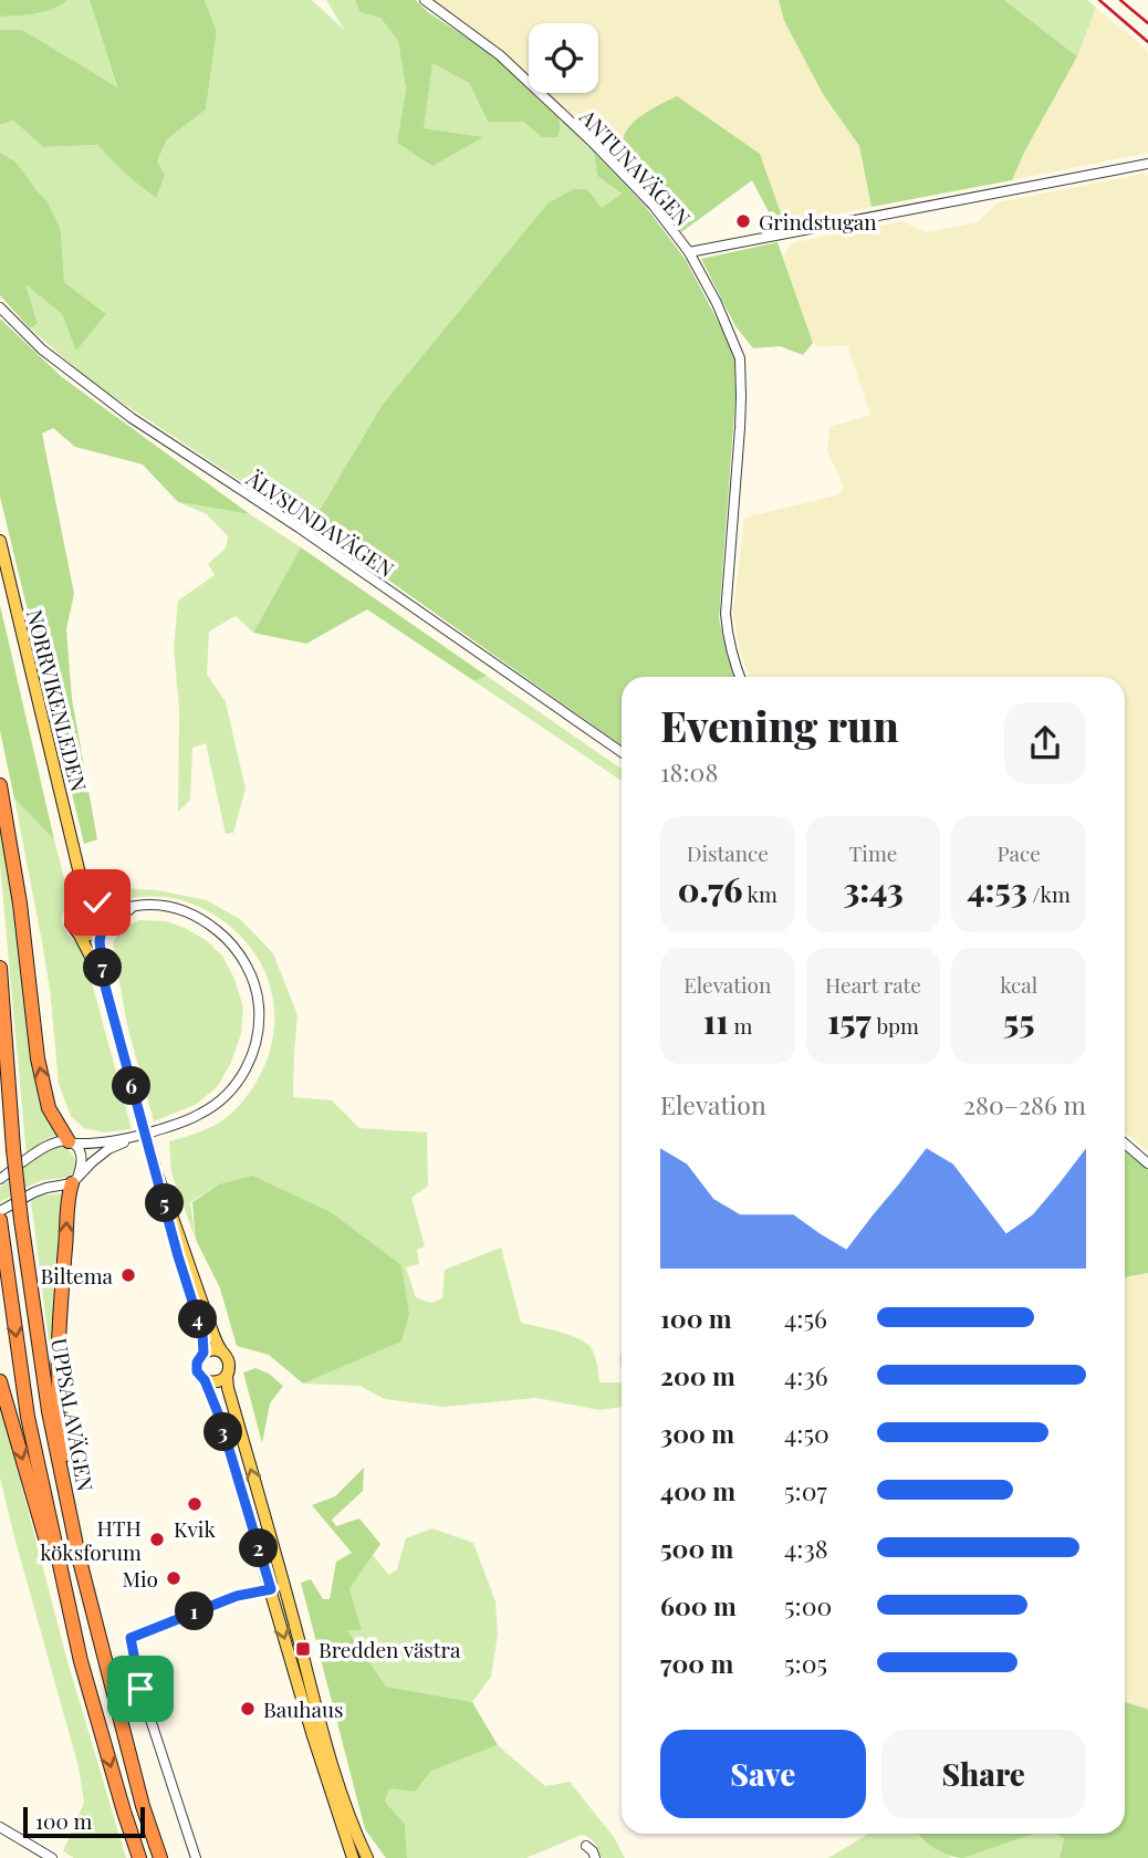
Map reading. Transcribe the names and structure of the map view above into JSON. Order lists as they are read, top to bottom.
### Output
{
  "streets": {
    "highway": ["UPPSALAVÄGEN"],
    "main road": ["NORRVIKENLEDEN"],
    "street": ["ANTUNAVÄGEN", "ÄLVSUNDAVÄGEN"]
  },
  "places": {
    "other": [
      "Grindstugan",
      "Biltema",
      "Kvik",
      "HTH köksforum",
      "Mio",
      "Bauhaus"
    ],
    "transit": ["Bredden västra"]
  },
  "scale_bar": "100 m",
  "page": {
    "heading": ["Evening run", "18:08"],
    "stats": [
      ["Distance", "0.76 km"],
      ["Time", "3:43"],
      ["Pace", "4:53 /km"],
      ["Elevation", "11 m"],
      ["Heart rate", "157 bpm"],
      ["kcal", "55"]
    ],
    "pins": [
      "7",
      "6",
      "5",
      "4",
      "3",
      "2",
      "1"
    ],
    "chart": ["Elevation", "280–286 m"],
    "list": [
      {
        "name": "100 m",
        "note": "4:56"
      },
      {
        "name": "200 m",
        "note": "4:36"
      },
      {
        "name": "300 m",
        "note": "4:50"
      },
      {
        "name": "400 m",
        "note": "5:07"
      },
      {
        "name": "500 m",
        "note": "4:38"
      },
      {
        "name": "600 m",
        "note": "5:00"
      },
      {
        "name": "700 m",
        "note": "5:05"
      }
    ],
    "buttons": ["Save", "Share"],
    "scale": "100 m"
  }
}
